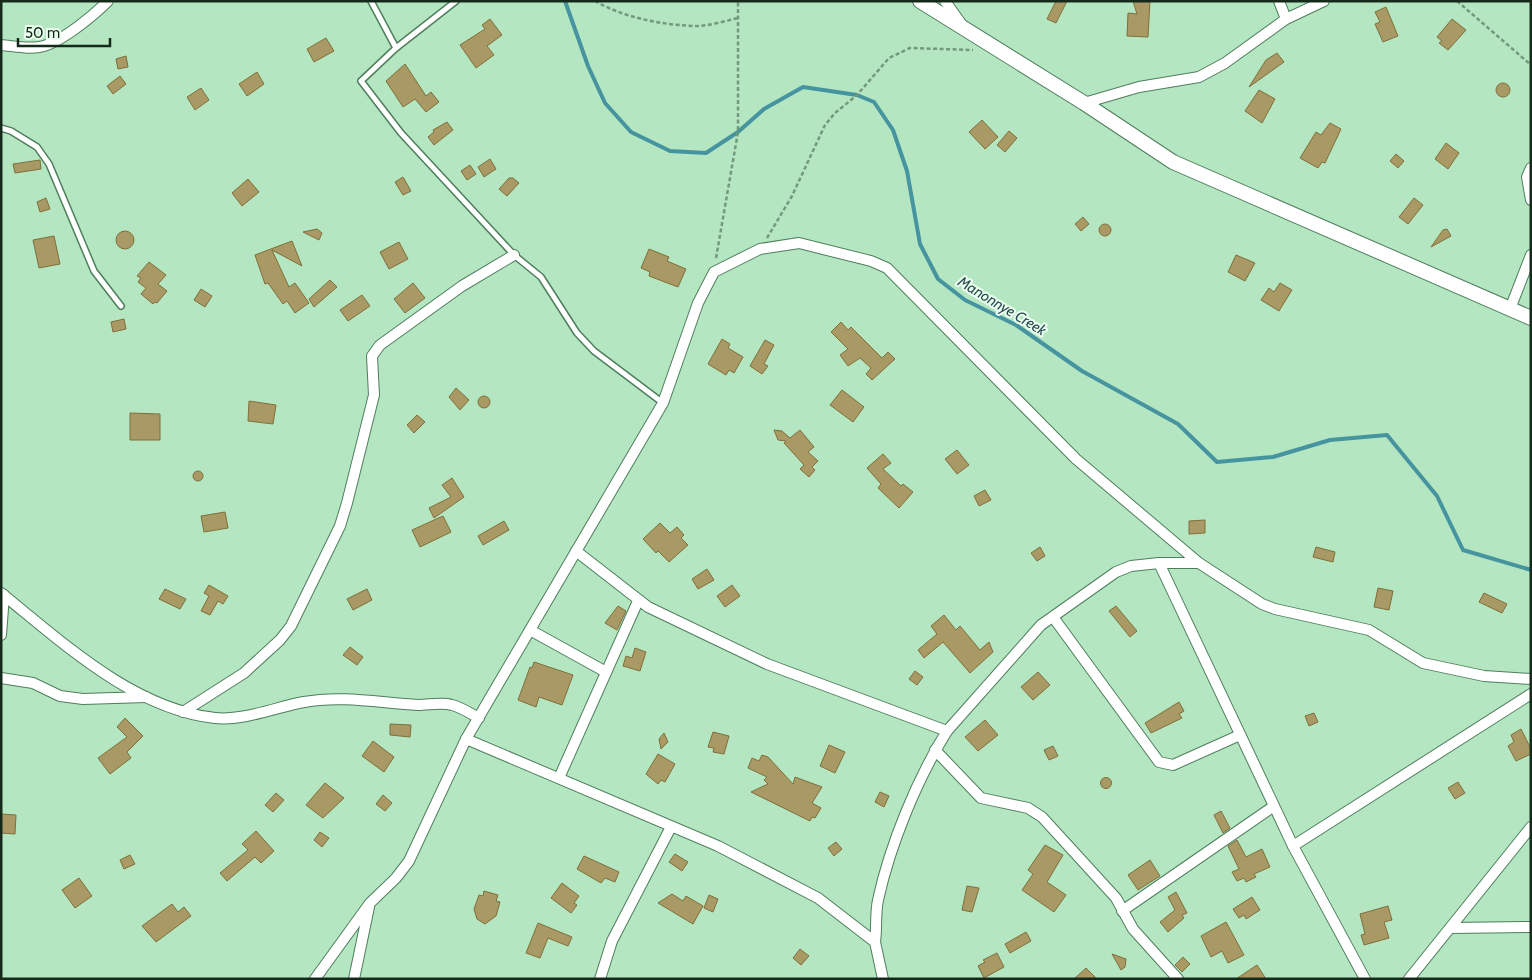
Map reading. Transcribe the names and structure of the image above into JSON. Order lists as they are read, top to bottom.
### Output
{
  "water": ["Manonnye Creek"],
  "scale_bar": "50 m"
}
